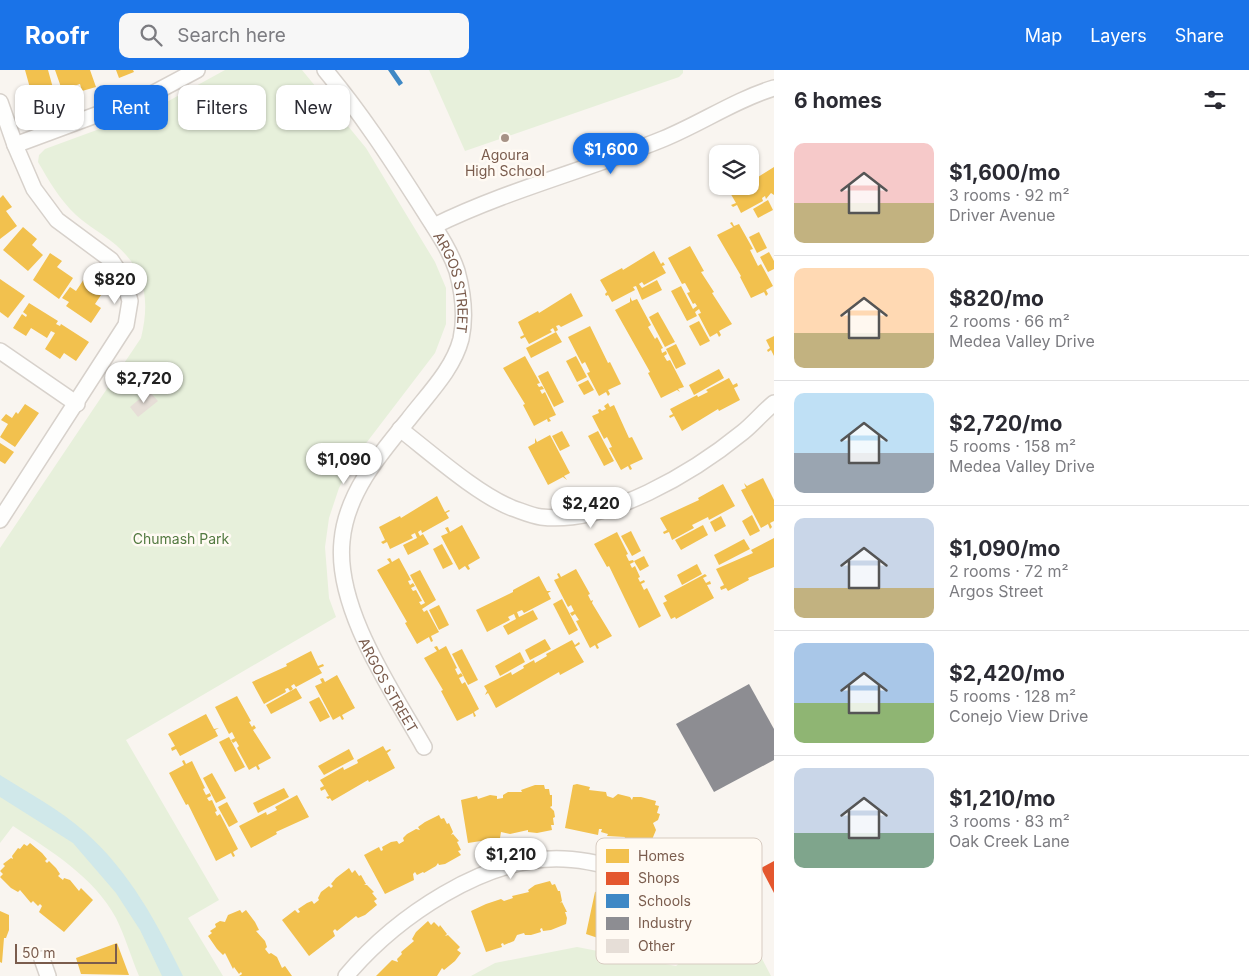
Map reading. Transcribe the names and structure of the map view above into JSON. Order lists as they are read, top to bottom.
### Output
{
  "streets": {
    "street": ["ARGOS STREET"]
  },
  "parks": ["Chumash Park"],
  "places": ["Agoura High School"],
  "legend": [
    "Homes",
    "Shops",
    "Schools",
    "Industry",
    "Other"
  ],
  "scale_bar": "50 m",
  "page": {
    "header": "Roofr",
    "search": "Search here",
    "nav": ["Map", "Layers", "Share"],
    "heading": "6 homes",
    "chip": [
      "Buy",
      "Rent",
      "Filters",
      "New"
    ],
    "list": [
      {
        "name": "$1,600/mo",
        "note": "3 rooms · 92 m² · Driver Avenue"
      },
      {
        "name": "$820/mo",
        "note": "2 rooms · 66 m² · Medea Valley Drive"
      },
      {
        "name": "$2,720/mo",
        "note": "5 rooms · 158 m² · Medea Valley Drive"
      },
      {
        "name": "$1,090/mo",
        "note": "2 rooms · 72 m² · Argos Street"
      },
      {
        "name": "$2,420/mo",
        "note": "5 rooms · 128 m² · Conejo View Drive"
      },
      {
        "name": "$1,210/mo",
        "note": "3 rooms · 83 m² · Oak Creek Lane"
      }
    ],
    "price": [
      "$1,600",
      "$820",
      "$2,720",
      "$1,090",
      "$2,420",
      "$1,210"
    ],
    "scale": "50 m"
  }
}
